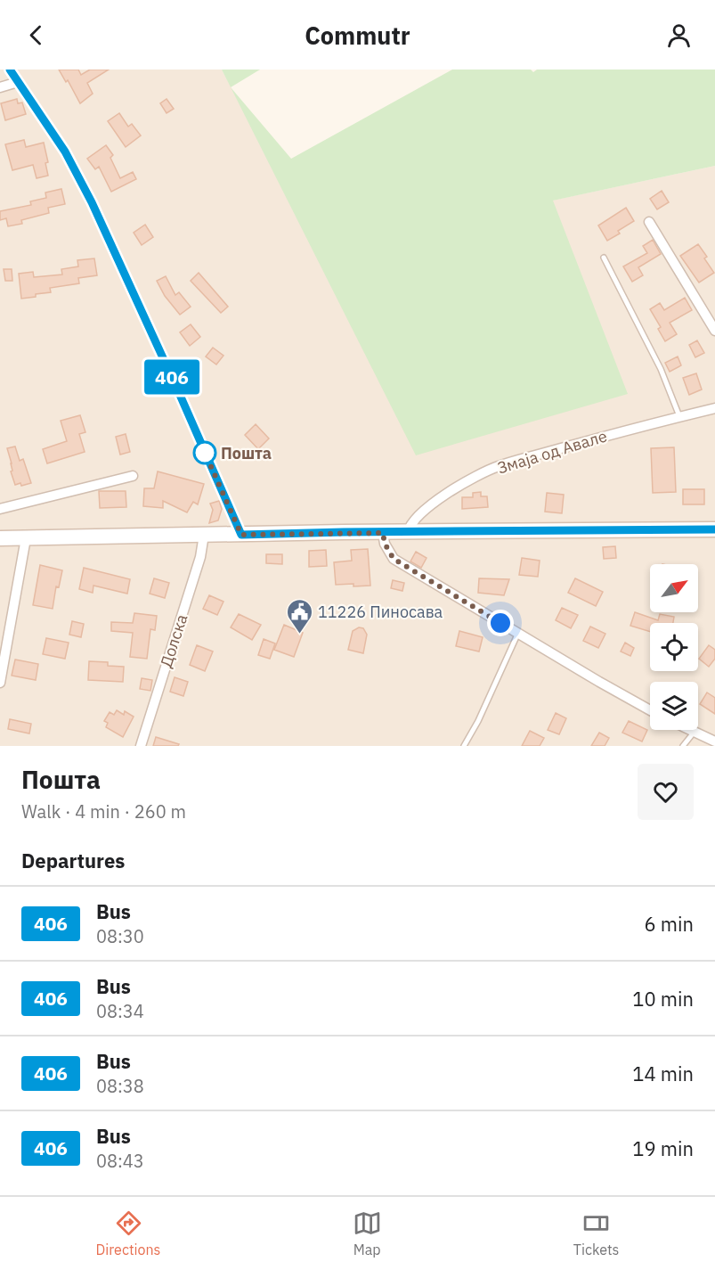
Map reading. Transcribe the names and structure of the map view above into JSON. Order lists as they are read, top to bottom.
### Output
{
  "streets": {
    "street": ["Змаја од Авале", "Долска"]
  },
  "places": {
    "other": ["Пошта"],
    "public building": ["11226 Пиносава"]
  },
  "lines": ["bus line 406"],
  "north": "top right",
  "page": {
    "header": "Commutr",
    "on_map": "406",
    "heading": [
      ["Пошта", "Walk · 4 min · 260 m"],
      "Departures"
    ],
    "list": [
      {
        "mark": "406",
        "name": "Bus",
        "note": "08:30",
        "value": "6 min"
      },
      {
        "mark": "406",
        "name": "Bus",
        "note": "08:34",
        "value": "10 min"
      },
      {
        "mark": "406",
        "name": "Bus",
        "note": "08:38",
        "value": "14 min"
      },
      {
        "mark": "406",
        "name": "Bus",
        "note": "08:43",
        "value": "19 min"
      }
    ],
    "tabs": ["Directions", "Map", "Tickets"]
  }
}
